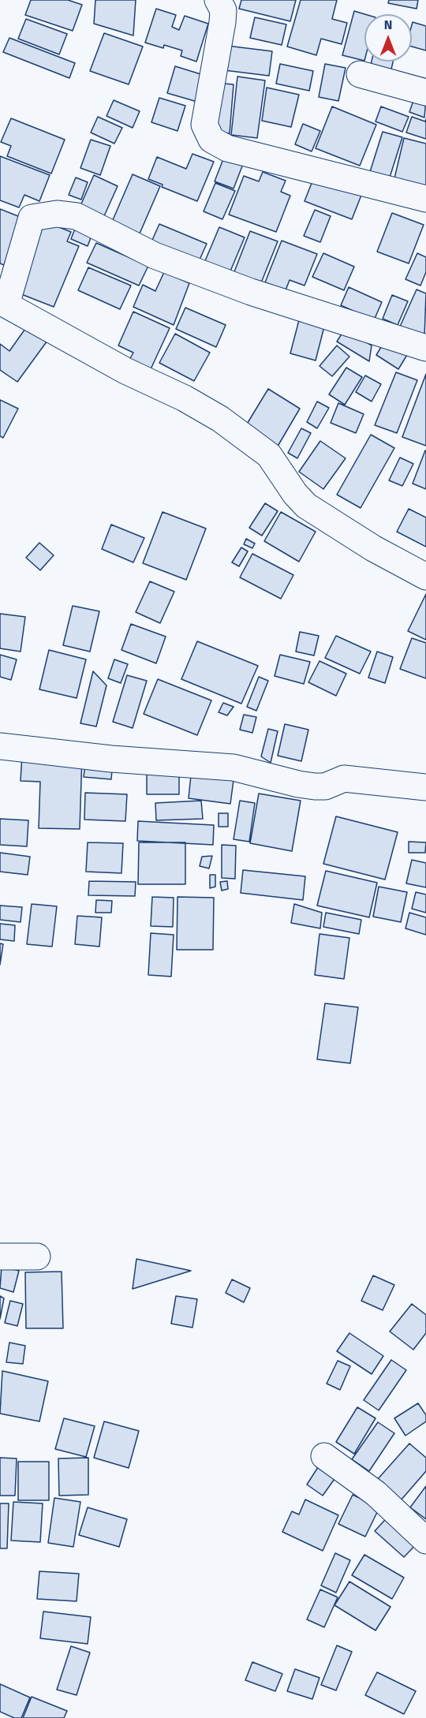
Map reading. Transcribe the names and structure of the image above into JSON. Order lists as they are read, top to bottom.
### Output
{
  "north": "top"
}
